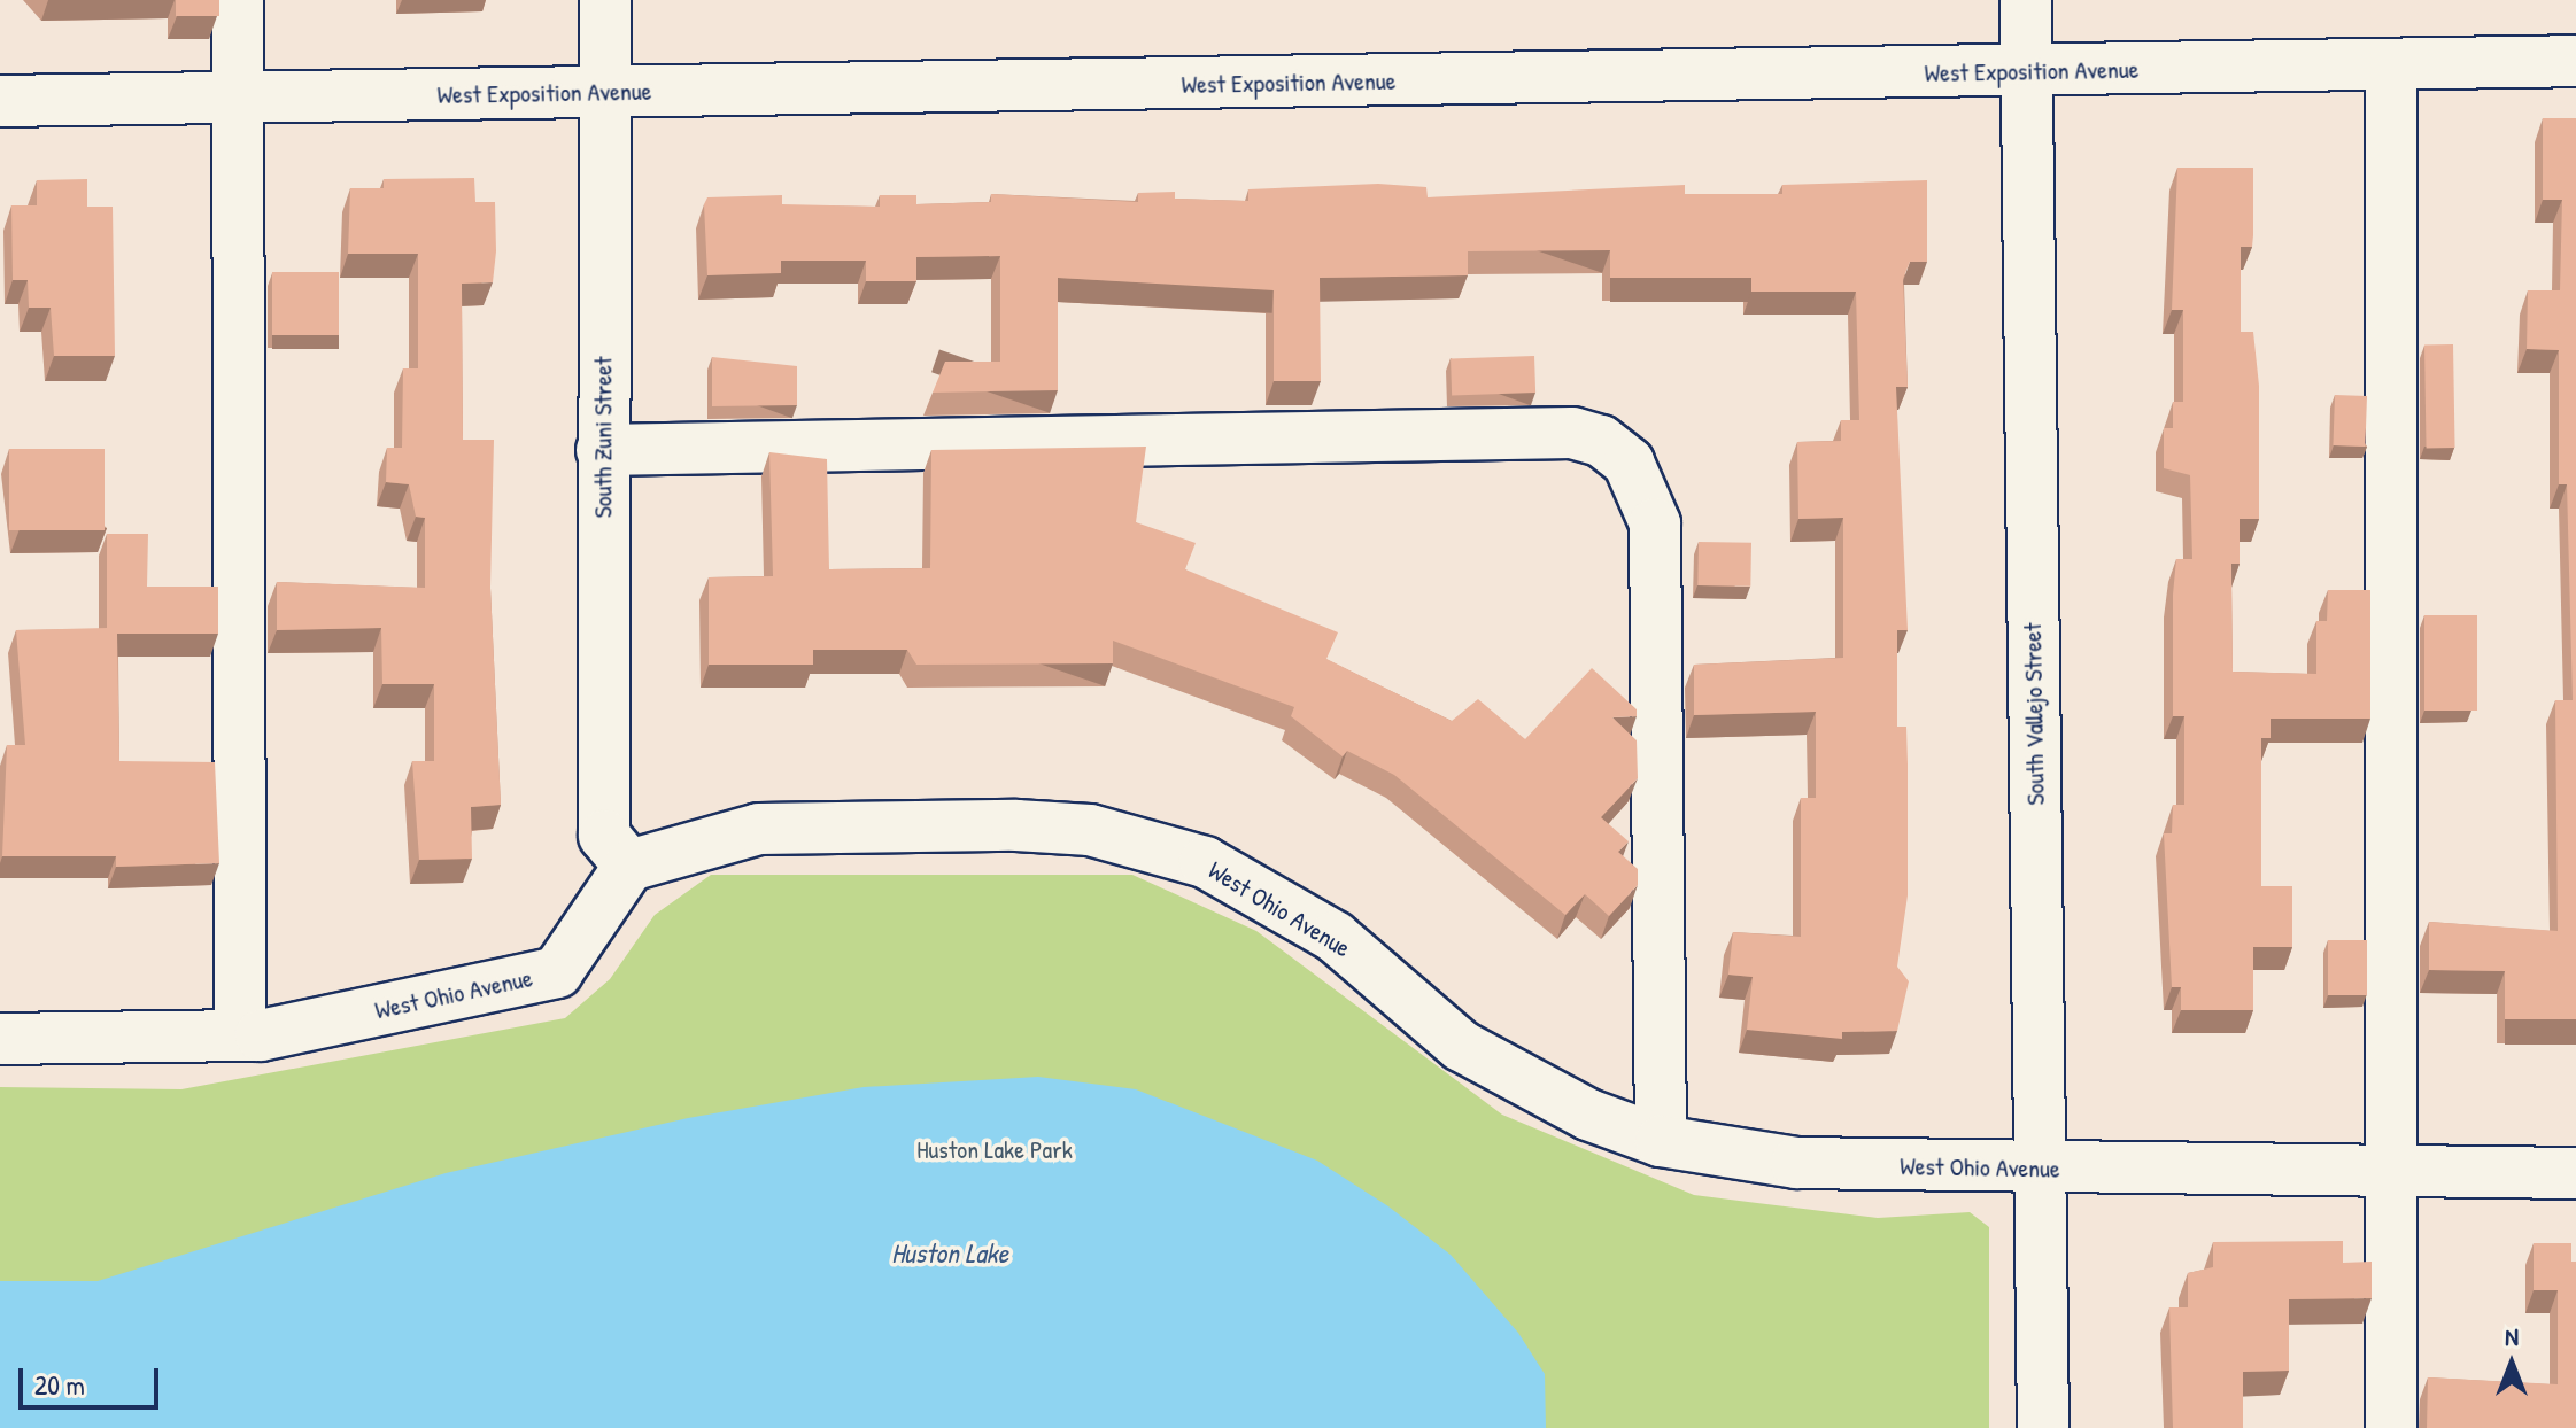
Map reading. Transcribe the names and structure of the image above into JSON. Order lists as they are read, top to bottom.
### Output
{
  "streets": {
    "street": [
      "West Exposition Avenue",
      "South Zuni Street",
      "South Vallejo Street",
      "West Ohio Avenue"
    ]
  },
  "crossings": [
    ["West Exposition Avenue", "South Zuni Street"],
    ["West Exposition Avenue", "South Vallejo Street"],
    ["South Zuni Street", "West Ohio Avenue"],
    ["South Vallejo Street", "West Ohio Avenue"]
  ],
  "water": ["Huston Lake"],
  "parks": ["Huston Lake Park"],
  "scale_bar": "20 m",
  "north": "top"
}
